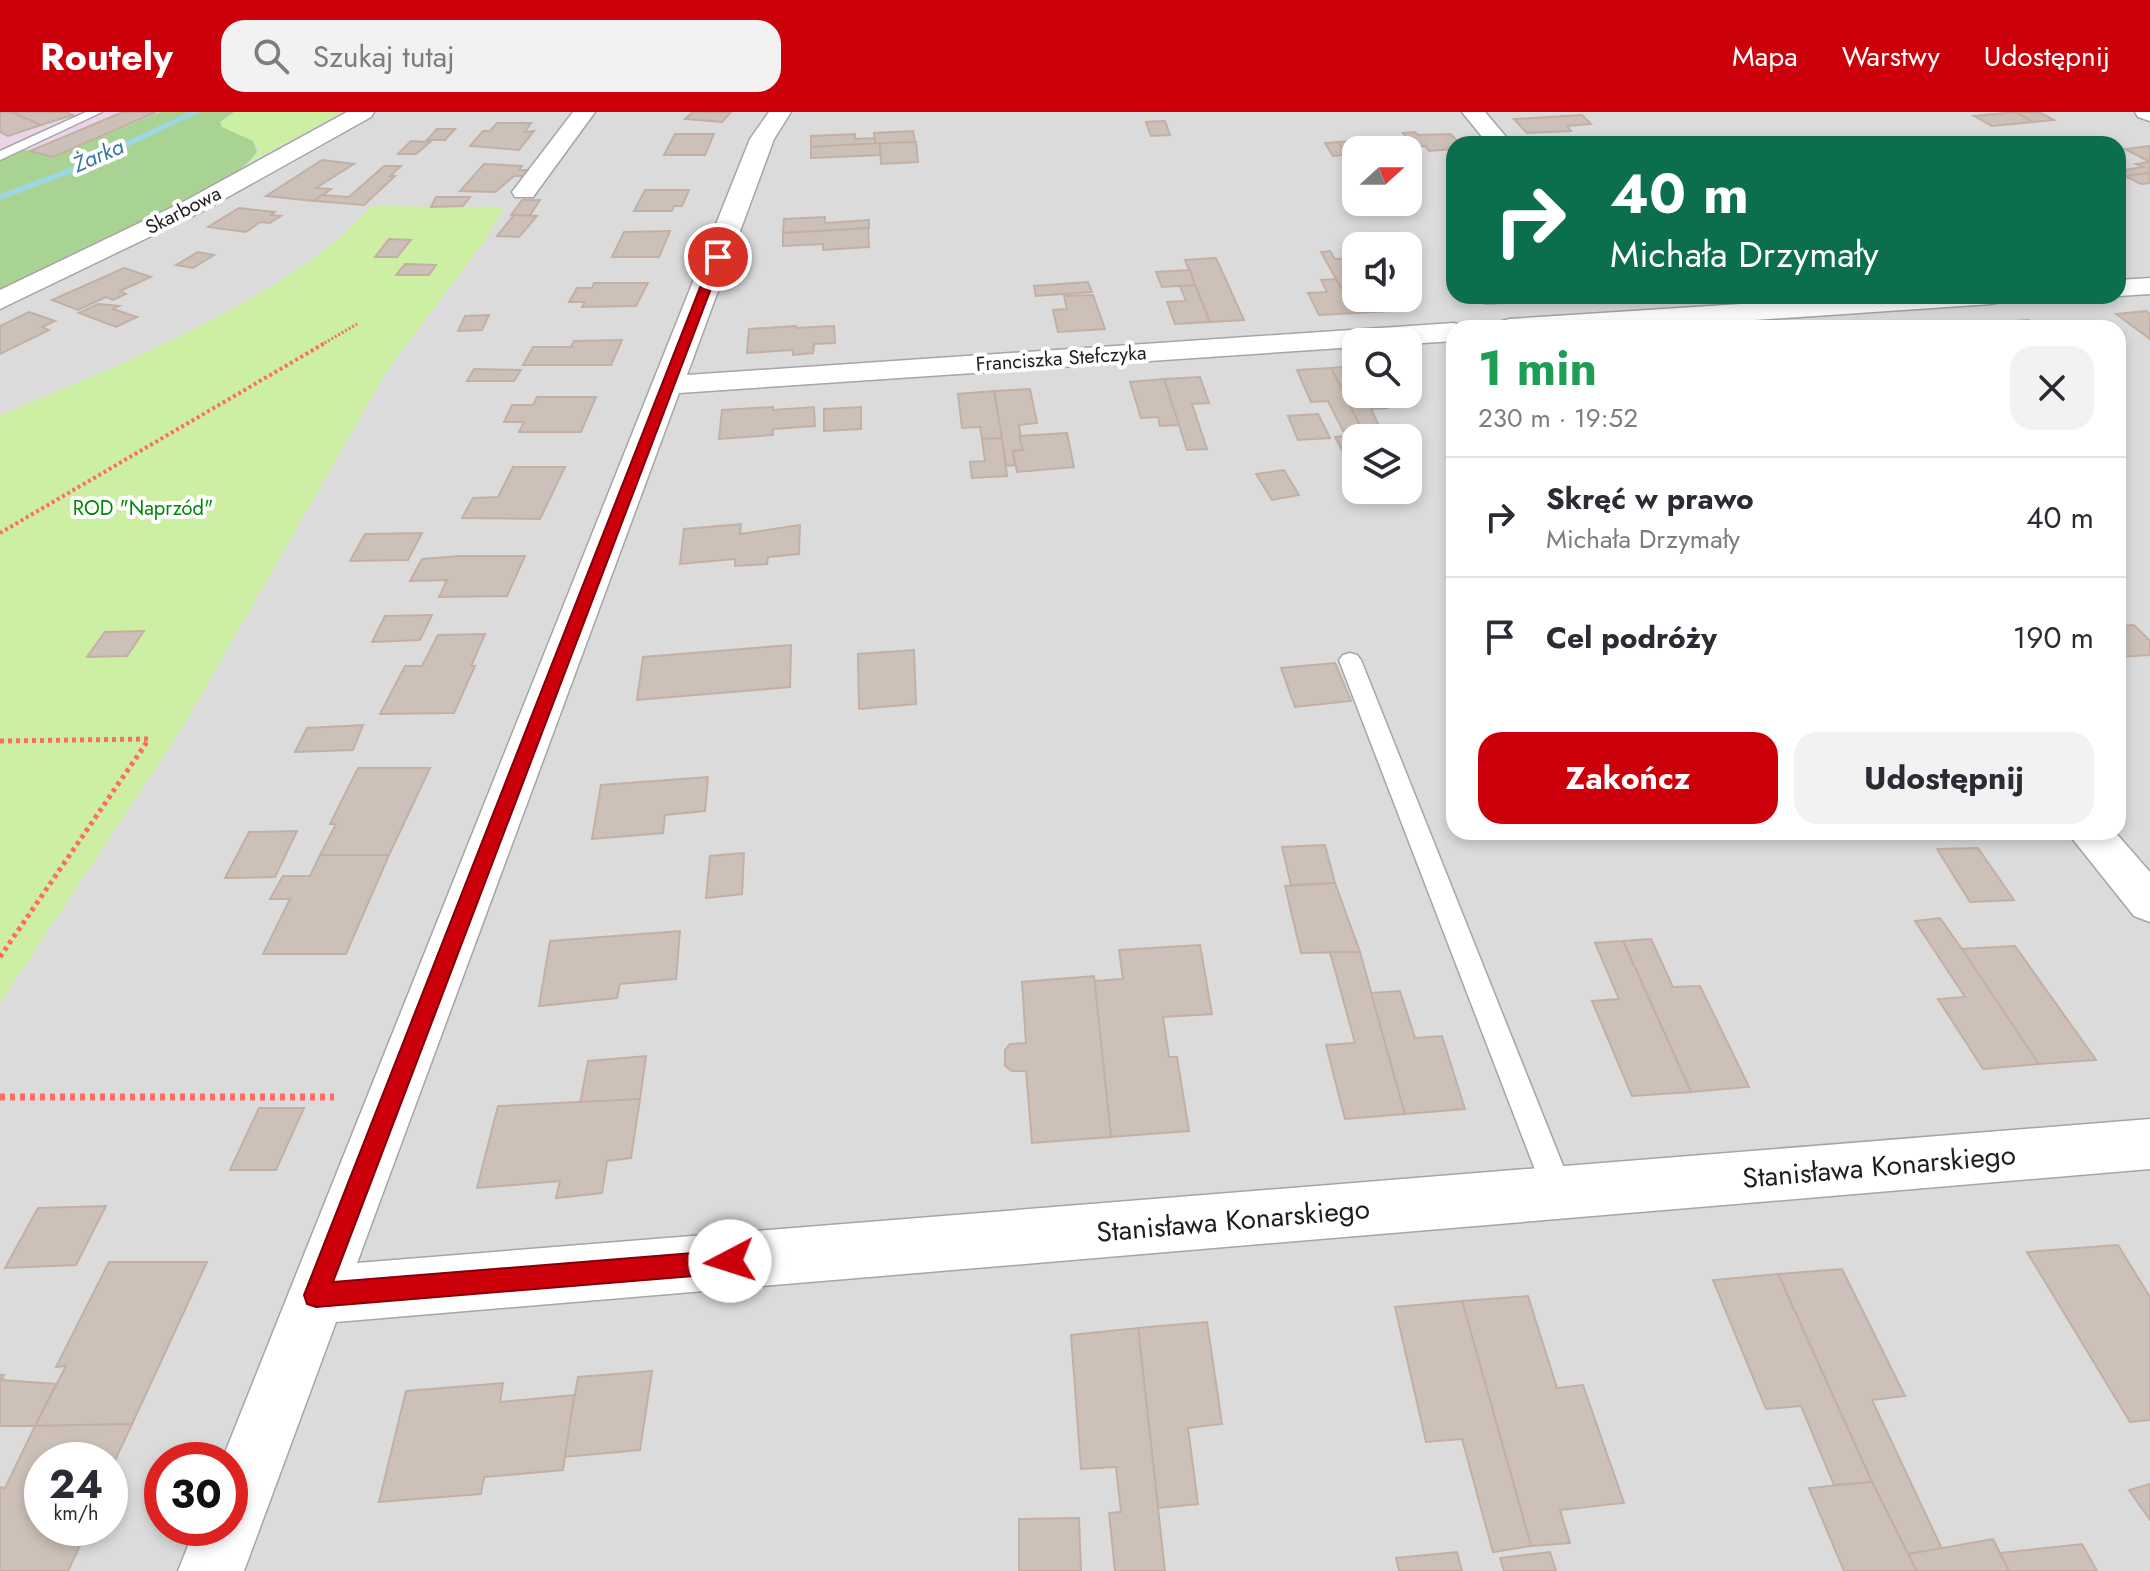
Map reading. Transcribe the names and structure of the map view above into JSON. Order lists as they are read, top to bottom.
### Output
{
  "streets": {
    "street": ["Skarbowa", "Franciszka Stefczyka", "Stanisława Konarskiego"]
  },
  "water": ["Żarka"],
  "parks": ["ROD \"Naprzód\""],
  "north": "right",
  "page": {
    "header": "Routely",
    "search": "Szukaj tutaj",
    "nav": ["Mapa", "Warstwy", "Udostępnij"],
    "turn": ["40 m", "Michała Drzymały"],
    "heading": ["1 min", "230 m · 19:52"],
    "list": [
      {
        "name": "Skręć w prawo",
        "note": "Michała Drzymały",
        "value": "40 m"
      },
      {
        "name": "Cel podróży",
        "value": "190 m"
      }
    ],
    "buttons": ["Zakończ", "Udostępnij"],
    "speed": "24 km/h",
    "limit": "30"
  }
}
